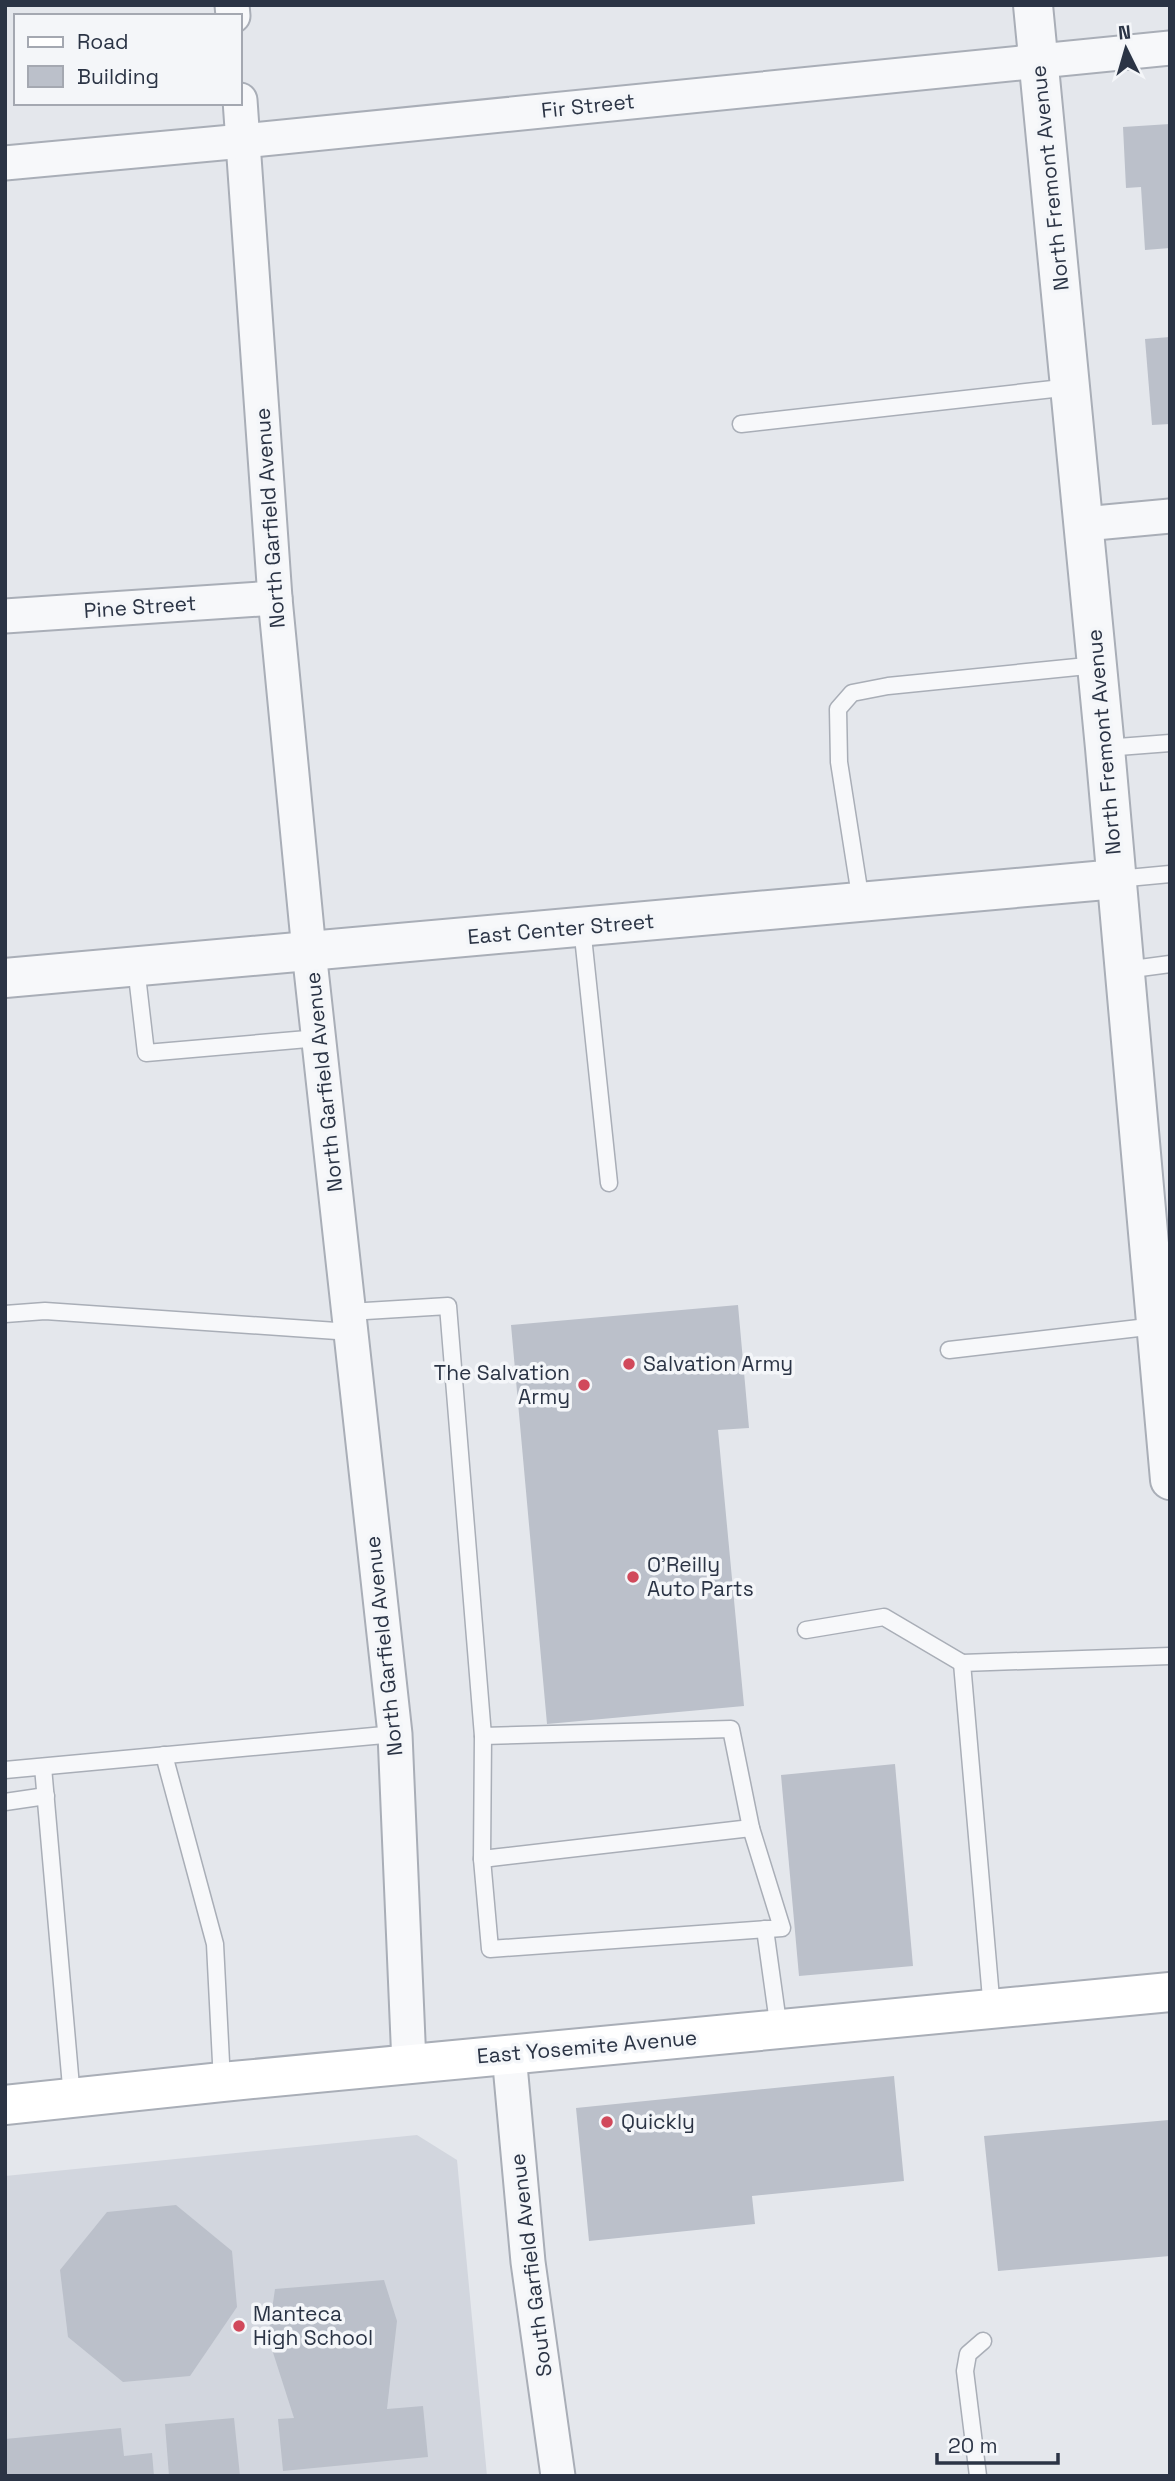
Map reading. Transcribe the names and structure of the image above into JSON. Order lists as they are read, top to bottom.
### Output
{
  "streets": {
    "main road": ["East Yosemite Avenue"],
    "street": [
      "Fir Street",
      "North Fremont Avenue",
      "North Garfield Avenue",
      "Pine Street",
      "East Center Street",
      "South Garfield Avenue"
    ]
  },
  "crossings": [
    ["Fir Street", "North Fremont Avenue"],
    ["Fir Street", "North Garfield Avenue"],
    ["North Fremont Avenue", "East Center Street"],
    ["North Garfield Avenue", "Pine Street"],
    ["North Garfield Avenue", "East Center Street"],
    ["North Garfield Avenue", "East Yosemite Avenue"],
    ["East Yosemite Avenue", "South Garfield Avenue"]
  ],
  "places": [
    "Salvation Army",
    "The Salvation Army",
    "O'Reilly Auto Parts",
    "Quickly",
    "Manteca High School"
  ],
  "legend": ["Road", "Building"],
  "scale_bar": "20 m",
  "north": "top"
}
